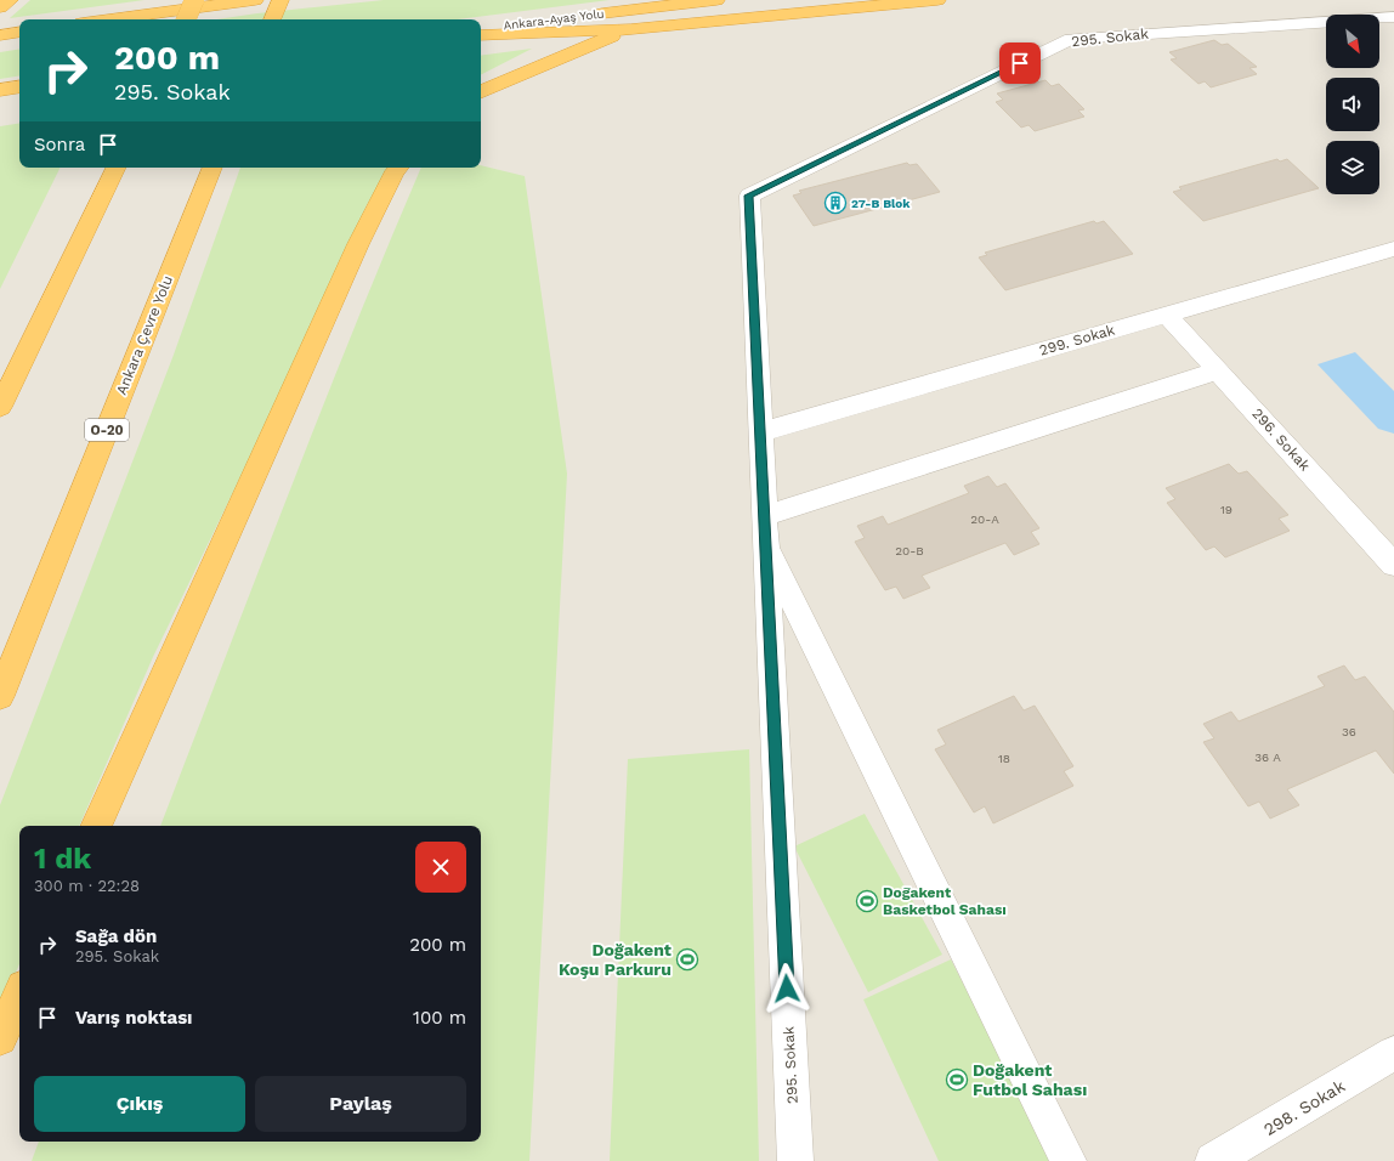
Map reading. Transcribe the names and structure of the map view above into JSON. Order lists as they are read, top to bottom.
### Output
{
  "streets": {
    "highway": ["Ankara-Ayaş Yolu", "Ankara Çevre Yolu", "O-20"],
    "street": [
      "295. Sokak",
      "299. Sokak",
      "296. Sokak",
      "298. Sokak"
    ]
  },
  "crossings": [
    ["295. Sokak", "299. Sokak"],
    ["299. Sokak", "296. Sokak"]
  ],
  "places": {
    "building": ["27-B Blok"],
    "sports": ["Doğakent Basketbol Sahası", "Doğakent Koşu Parkuru", "Doğakent Futbol Sahası"]
  },
  "house_numbers": [
    "19",
    "20-A",
    "20-B",
    "36",
    "36 A",
    "18"
  ],
  "north": "bottom right",
  "page": {
    "turn": ["200 m", "295. Sokak"],
    "then": "Sonra",
    "heading": ["1 dk", "300 m · 22:28"],
    "list": [
      {
        "name": "Sağa dön",
        "note": "295. Sokak",
        "value": "200 m"
      },
      {
        "name": "Varış noktası",
        "value": "100 m"
      }
    ],
    "buttons": ["Çıkış", "Paylaş"]
  }
}
